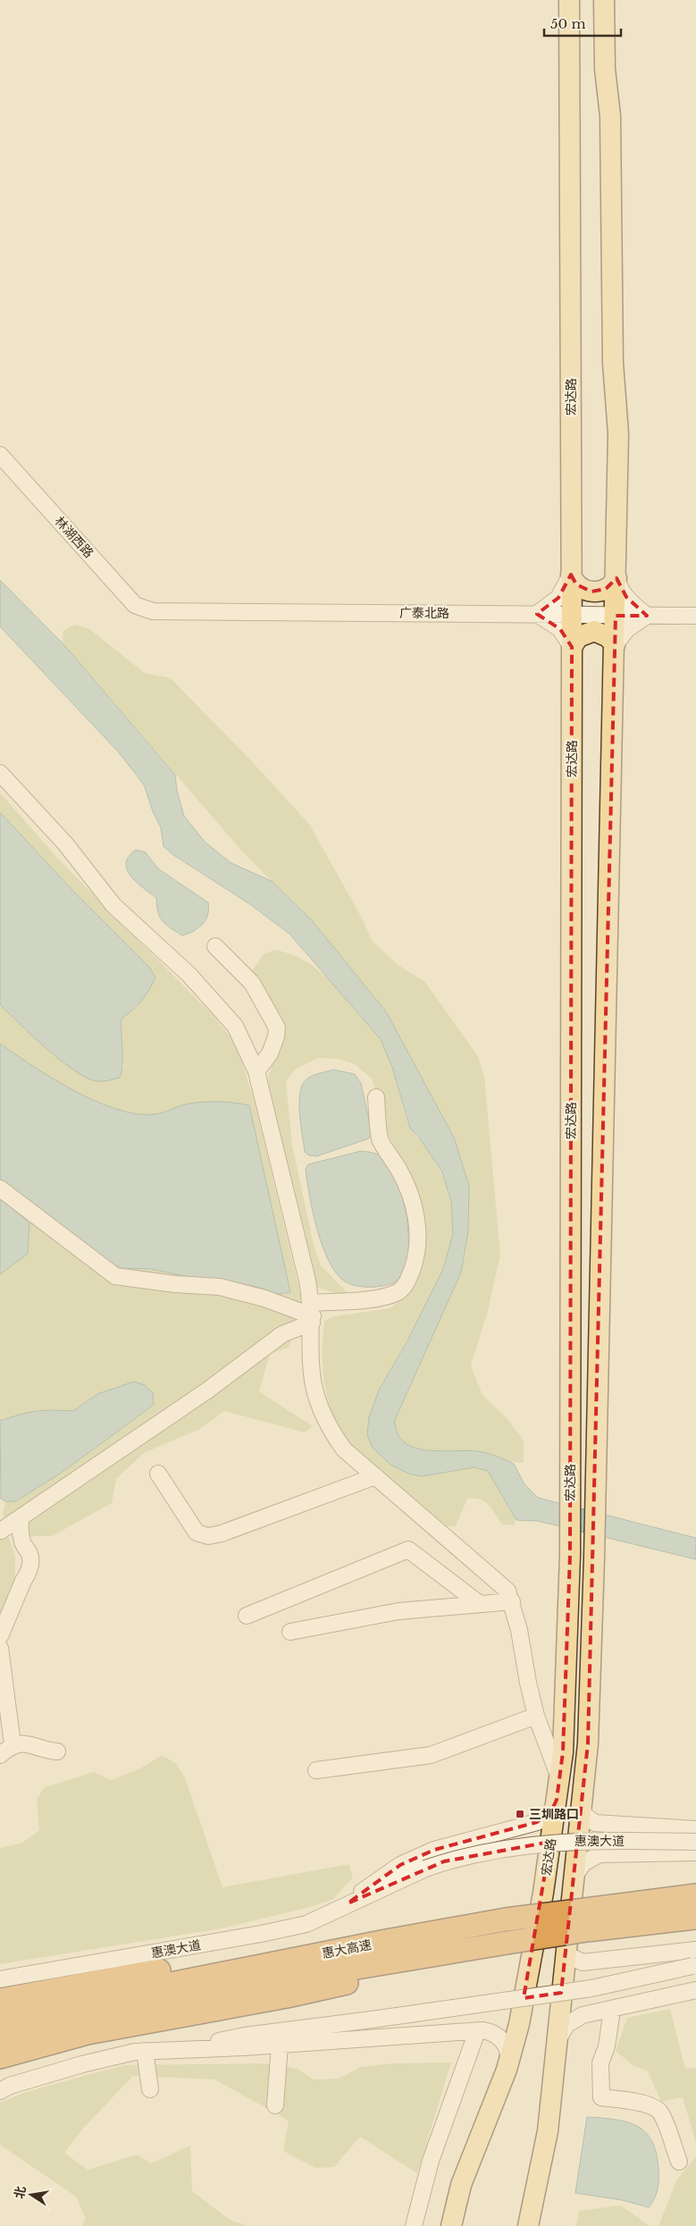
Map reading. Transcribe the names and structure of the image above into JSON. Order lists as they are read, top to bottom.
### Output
{
  "streets": {
    "highway": ["惠大高速"],
    "main road": ["宏达路"],
    "street": ["林湖西路", "广泰北路", "惠澳大道"]
  },
  "crossings": [
    ["宏达路", "广泰北路"],
    ["林湖西路", "广泰北路"]
  ],
  "places": {
    "transit": ["三圳路口"]
  },
  "scale_bar": "50 m",
  "north": "left"
}
